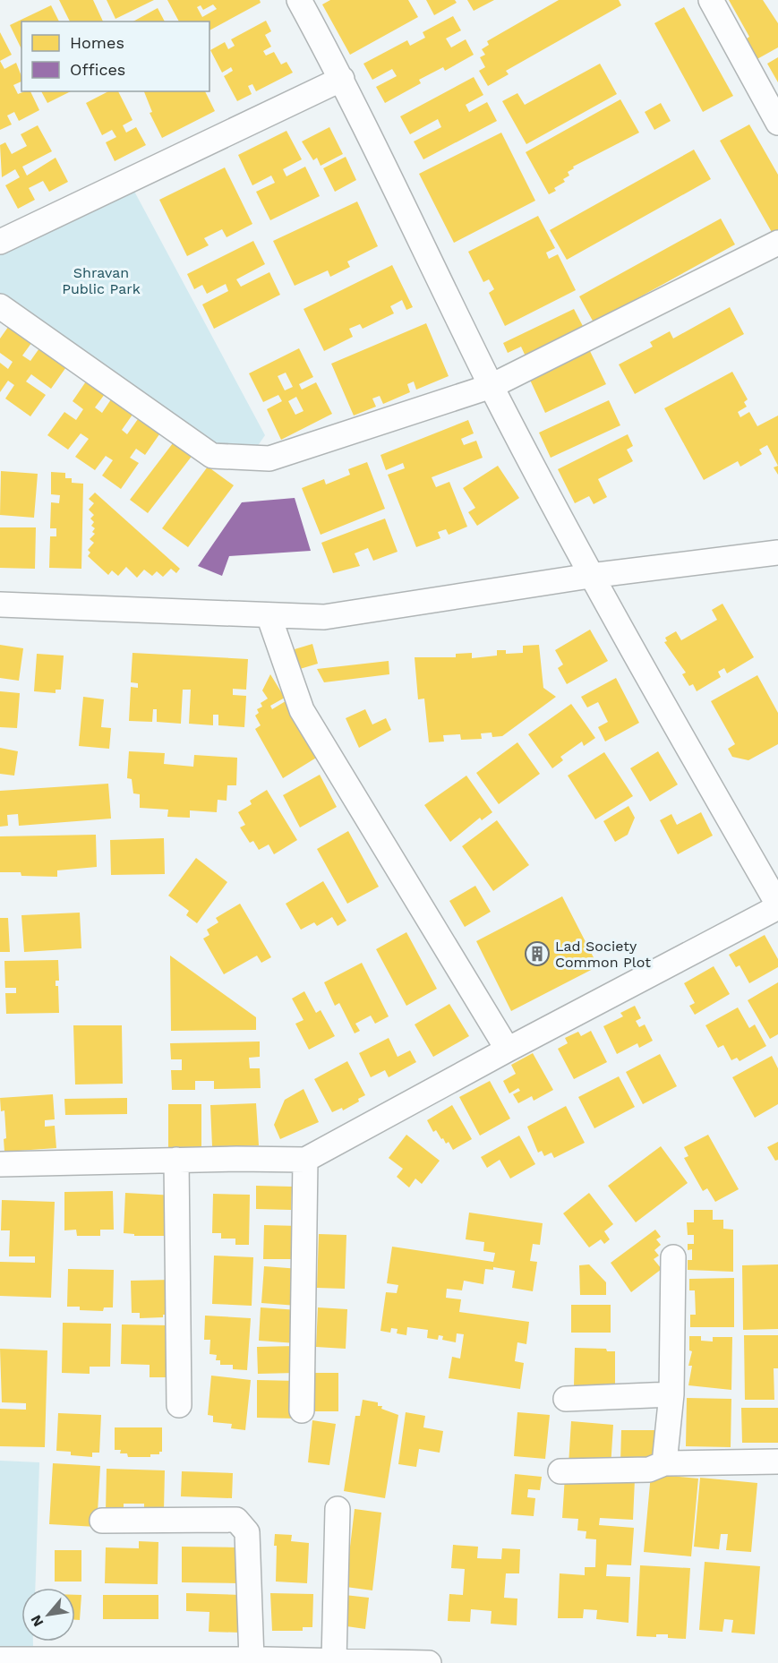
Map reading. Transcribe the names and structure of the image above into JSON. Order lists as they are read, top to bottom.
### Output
{
  "parks": ["Shravan Public Park"],
  "places": {
    "building": ["Lad Society Common Plot"]
  },
  "legend": ["Homes", "Offices"],
  "north": "bottom left"
}
